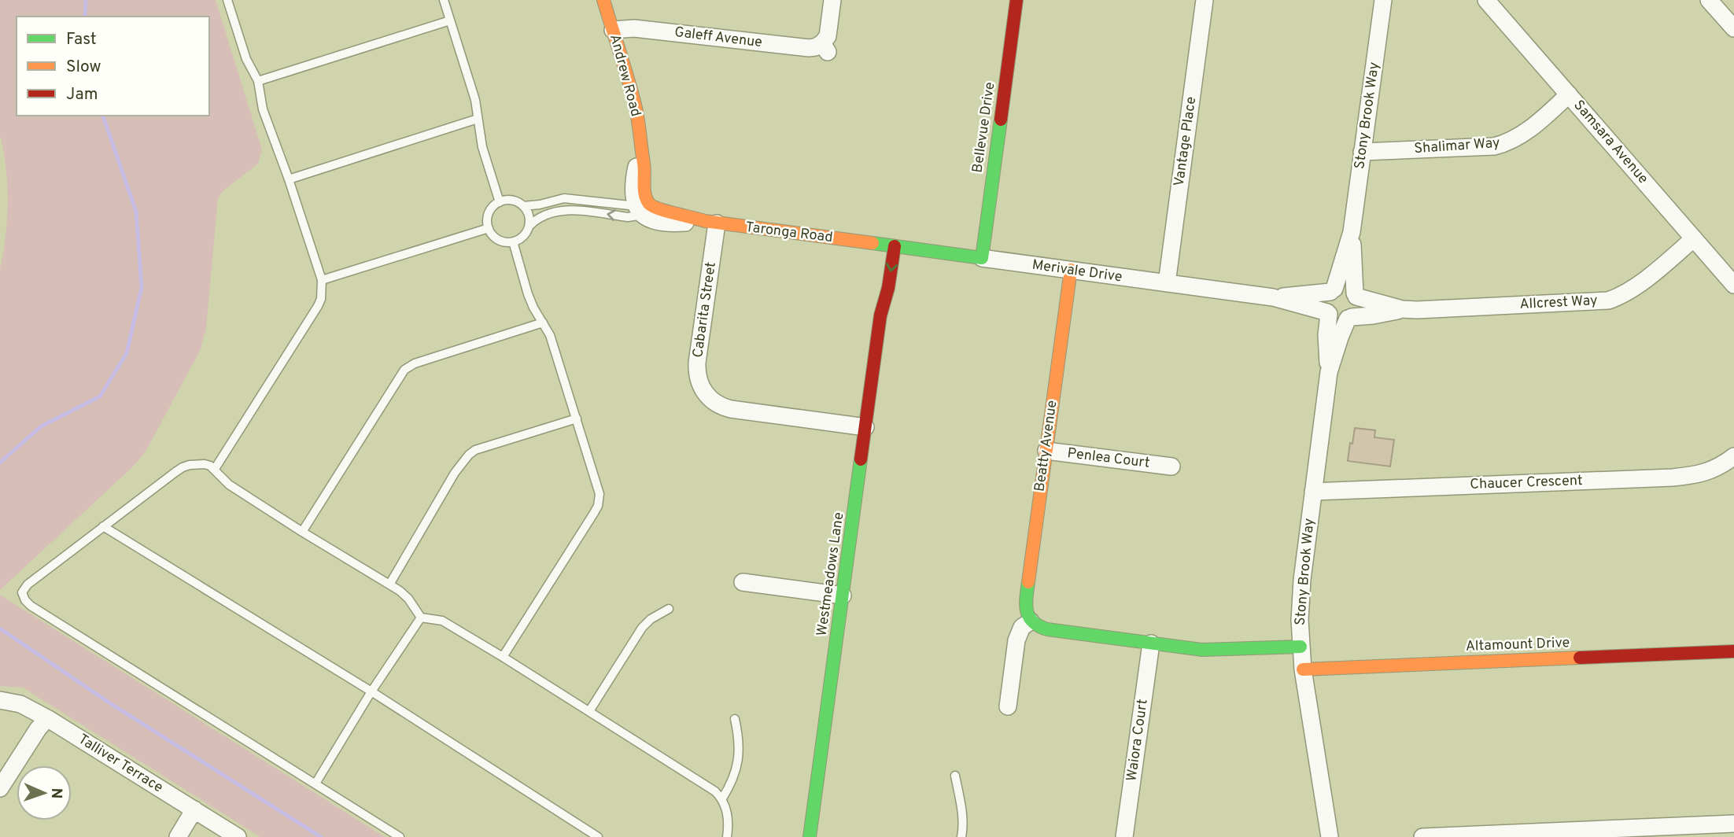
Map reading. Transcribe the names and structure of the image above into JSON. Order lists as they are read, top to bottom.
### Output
{
  "streets": {
    "street": [
      "Galeff Avenue",
      "Andrew Road",
      "Stony Brook Way",
      "Bellevue Drive",
      "Vantage Place",
      "Samsara Avenue",
      "Shalimar Way",
      "Taronga Road",
      "Merivale Drive",
      "Allcrest Way",
      "Cabarita Street",
      "Beatty Avenue",
      "Penlea Court",
      "Chaucer Crescent",
      "Westmeadows Lane",
      "Altamount Drive",
      "Waiora Court",
      "Talliver Terrace"
    ]
  },
  "crossings": [
    ["Galeff Avenue", "Andrew Road"],
    ["Andrew Road", "Taronga Road"],
    ["Stony Brook Way", "Shalimar Way"],
    ["Stony Brook Way", "Merivale Drive"],
    ["Stony Brook Way", "Allcrest Way"],
    ["Stony Brook Way", "Chaucer Crescent"],
    ["Stony Brook Way", "Altamount Drive"],
    ["Bellevue Drive", "Merivale Drive"],
    ["Vantage Place", "Merivale Drive"],
    ["Samsara Avenue", "Shalimar Way"],
    ["Samsara Avenue", "Allcrest Way"],
    ["Taronga Road", "Merivale Drive"],
    ["Taronga Road", "Cabarita Street"],
    ["Taronga Road", "Westmeadows Lane"],
    ["Merivale Drive", "Allcrest Way"],
    ["Merivale Drive", "Beatty Avenue"],
    ["Merivale Drive", "Westmeadows Lane"],
    ["Cabarita Street", "Westmeadows Lane"],
    ["Beatty Avenue", "Penlea Court"]
  ],
  "legend": ["Fast", "Slow", "Jam"],
  "north": "right"
}
